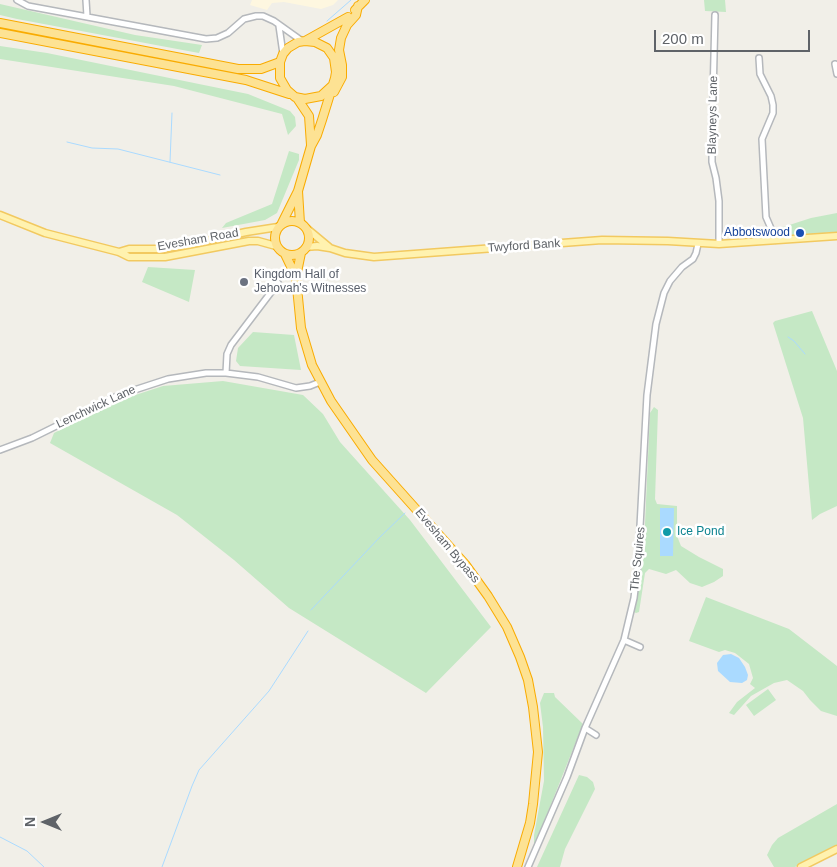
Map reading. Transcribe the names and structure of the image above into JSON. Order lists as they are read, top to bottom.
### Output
{
  "streets": {
    "highway": ["Evesham Bypass"],
    "main road": ["Evesham Road", "Twyford Bank"],
    "street": ["Blayneys Lane", "Lenchwick Lane", "The Squires"]
  },
  "crossings": [
    ["Blayneys Lane", "Twyford Bank"],
    ["Evesham Road", "Twyford Bank"],
    ["Evesham Road", "Evesham Bypass"],
    ["Twyford Bank", "Evesham Bypass"],
    ["Twyford Bank", "The Squires"],
    ["Lenchwick Lane", "Evesham Bypass"]
  ],
  "places": ["Abbotswood", "Kingdom Hall of Jehovah's Witnesses", "Ice Pond"],
  "scale_bar": "200 m",
  "north": "left"
}
